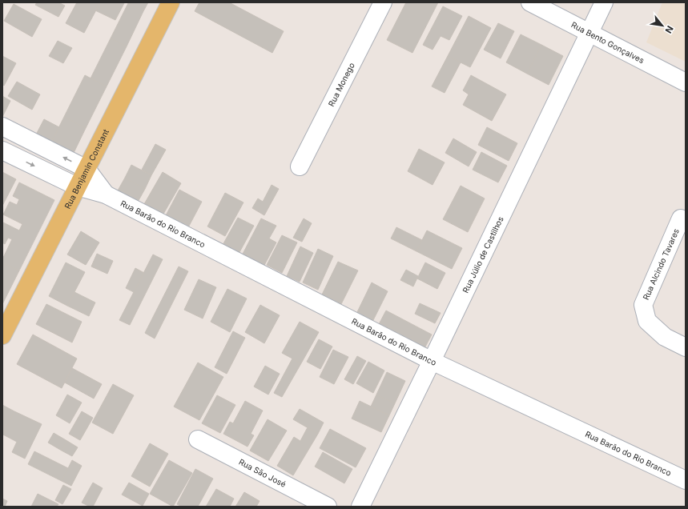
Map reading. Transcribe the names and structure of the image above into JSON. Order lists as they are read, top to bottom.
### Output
{
  "streets": {
    "main road": ["Rua Benjamin Constant"],
    "street": [
      "Rua Bento Gonçalves",
      "Rua Monego",
      "Rua Barão do Rio Branco",
      "Rua Júlio de Castilhos",
      "Rua Alcindo Tavares",
      "Rua São José"
    ]
  },
  "crossings": [
    ["Rua Bento Gonçalves", "Rua Júlio de Castilhos"],
    ["Rua Benjamin Constant", "Rua Barão do Rio Branco"],
    ["Rua Barão do Rio Branco", "Rua Júlio de Castilhos"]
  ],
  "north": "bottom right"
}
